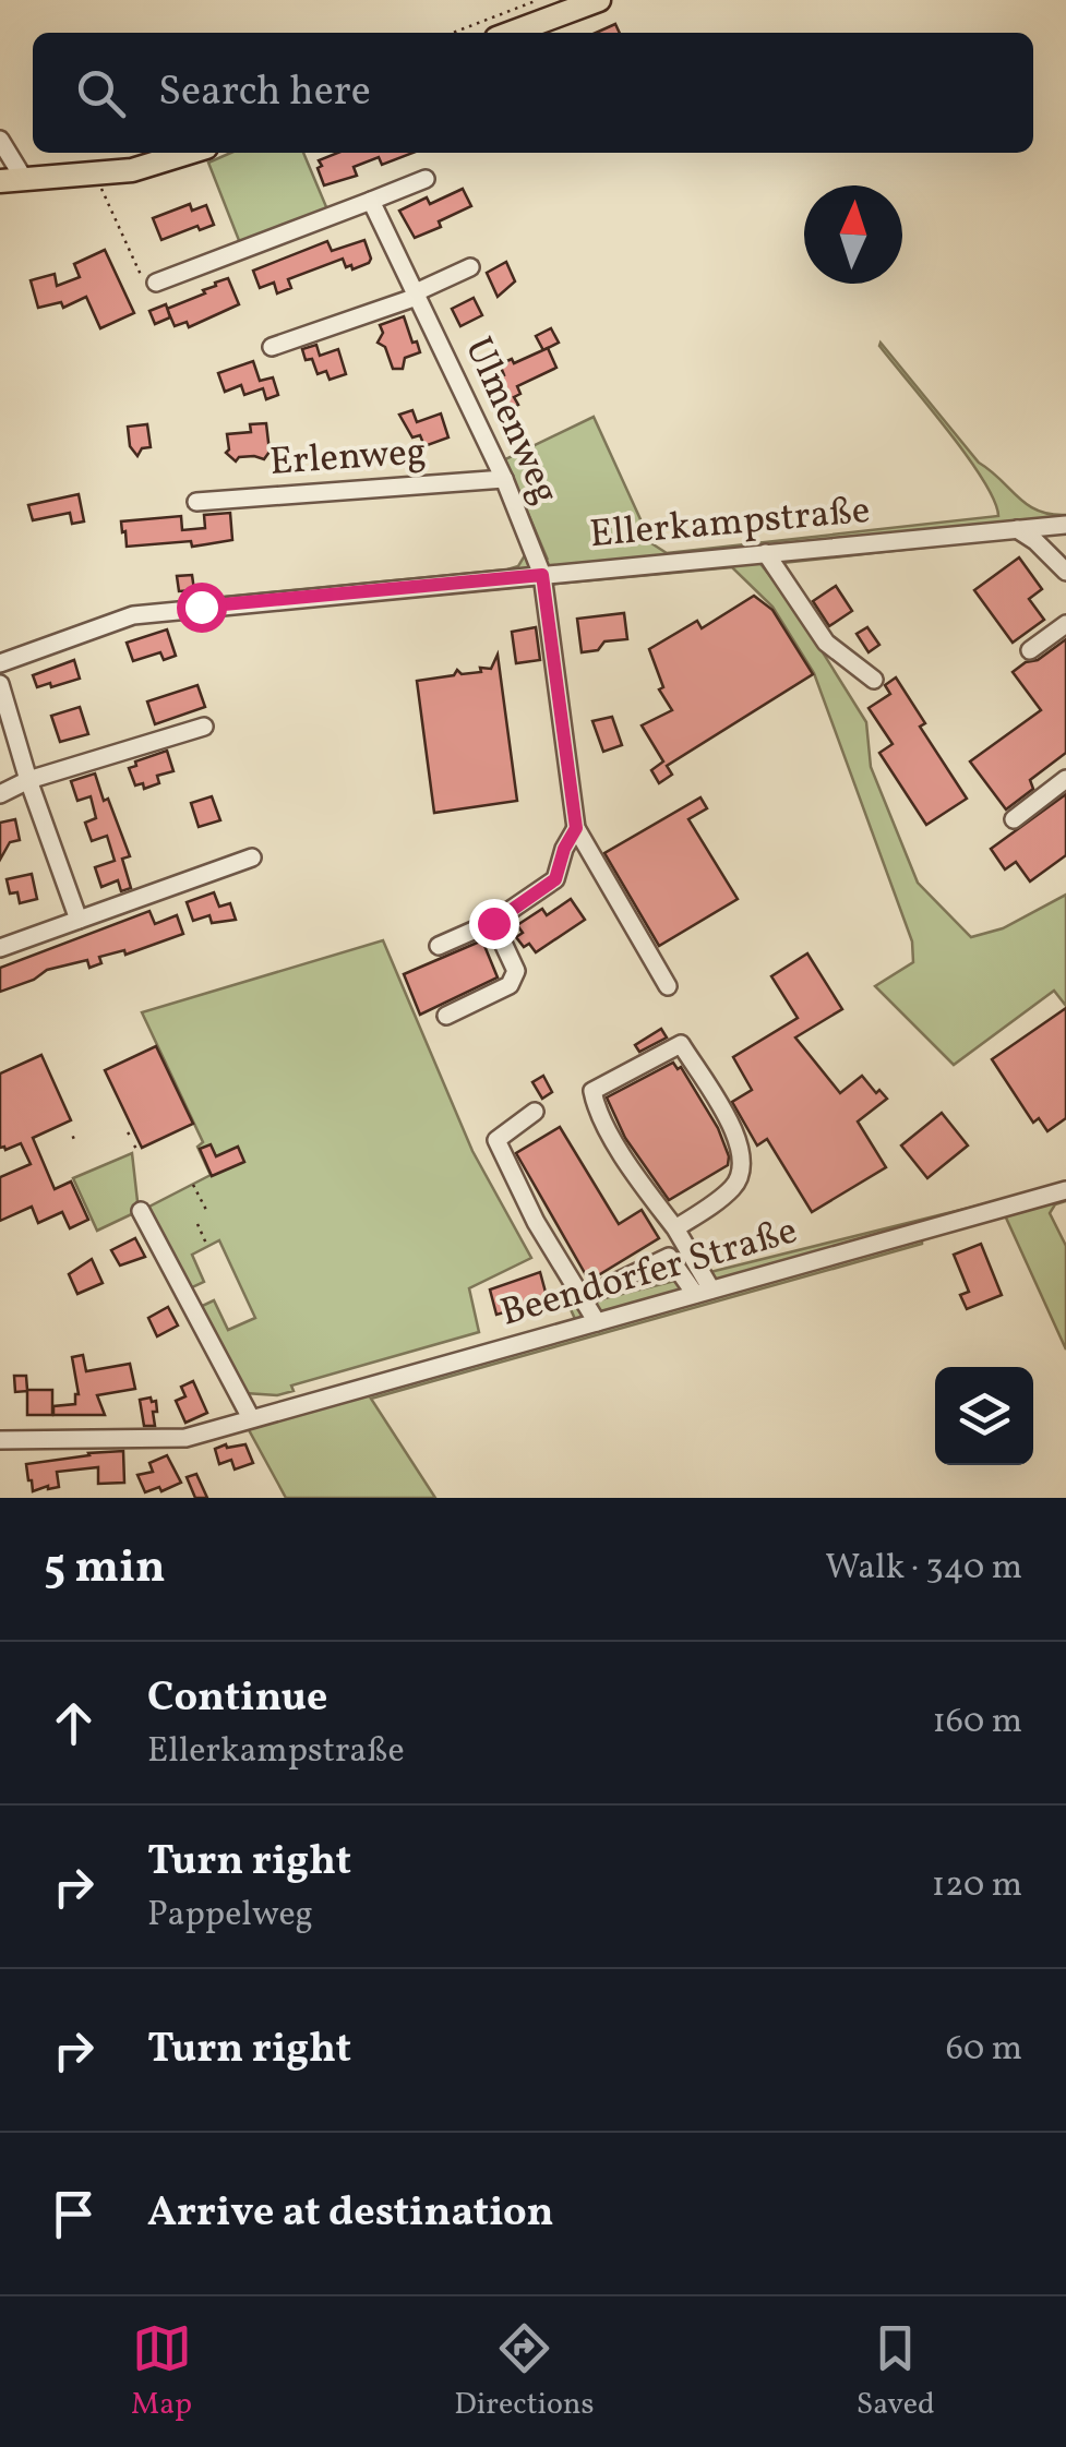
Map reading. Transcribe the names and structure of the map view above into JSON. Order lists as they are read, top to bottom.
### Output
{
  "streets": {
    "street": [
      "Ulmenweg",
      "Erlenweg",
      "Ellerkampstraße",
      "Beendorfer Straße"
    ]
  },
  "crossings": [
    ["Ulmenweg", "Erlenweg"],
    ["Ulmenweg", "Ellerkampstraße"]
  ],
  "north": "top",
  "page": {
    "search": "Search here",
    "heading": ["5 min", "Walk · 340 m"],
    "list": [
      ["Continue", "Ellerkampstraße", "160 m"],
      ["Turn right", "Pappelweg", "120 m"],
      ["Turn right", "60 m"],
      "Arrive at destination"
    ],
    "nav": ["Map", "Directions", "Saved"]
  }
}
